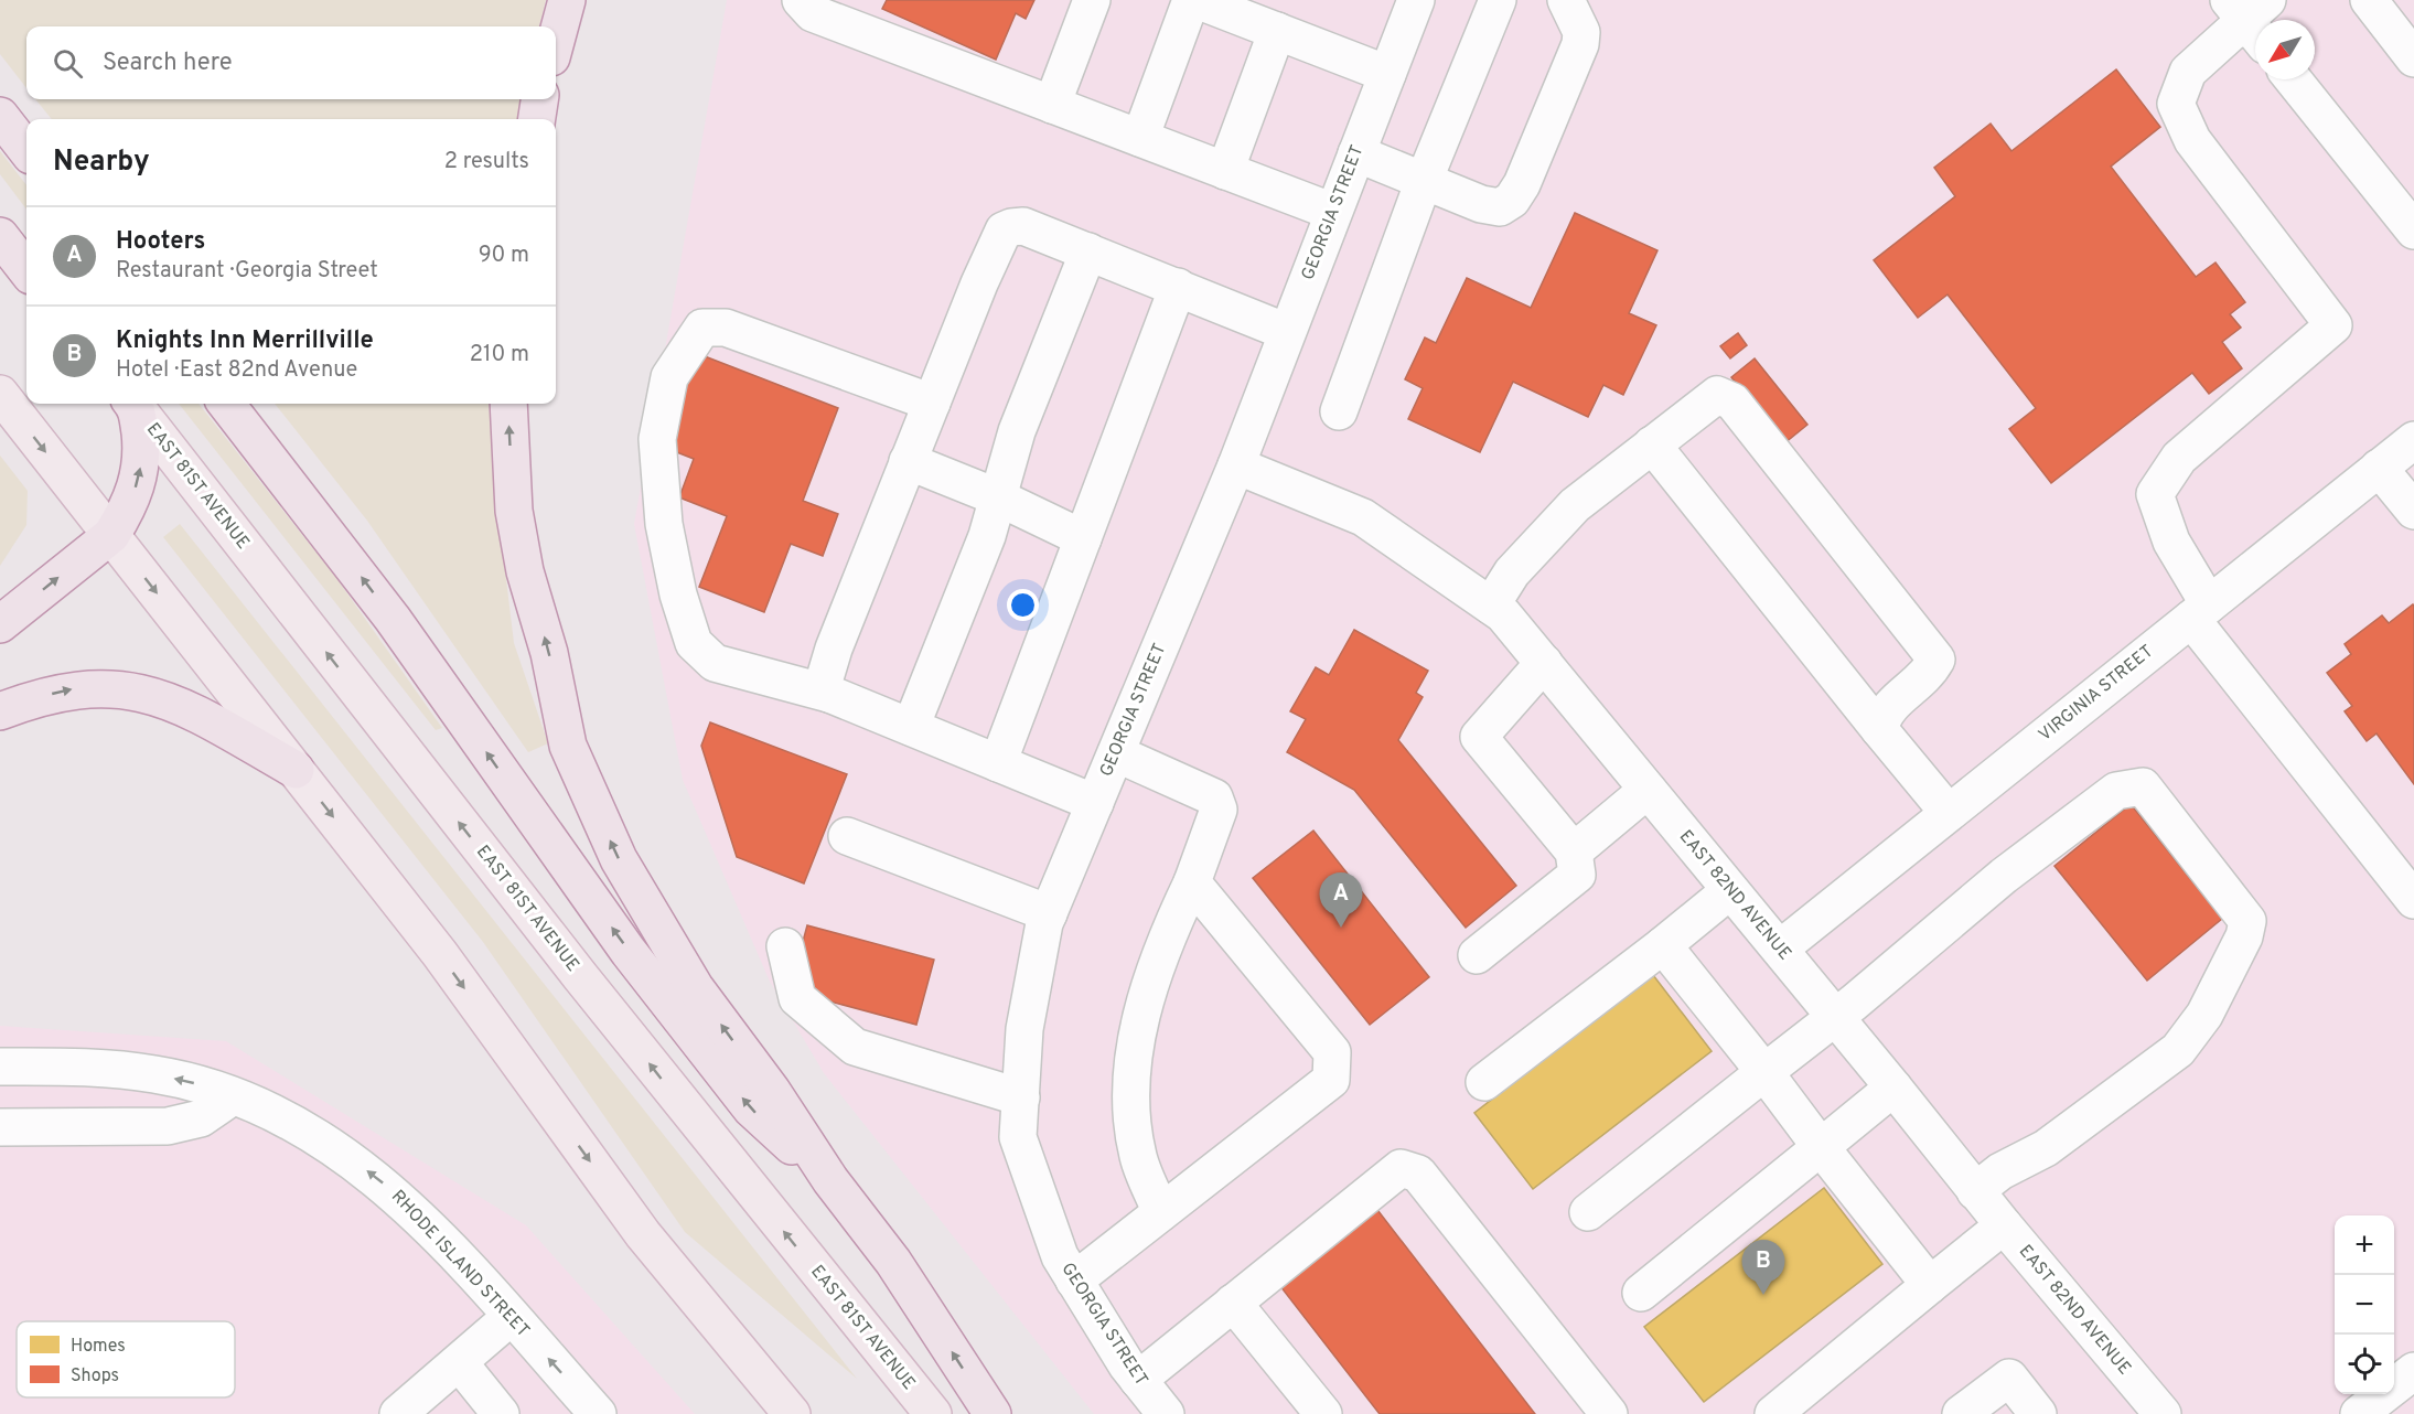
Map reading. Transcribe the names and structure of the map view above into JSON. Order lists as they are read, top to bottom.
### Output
{
  "streets": {
    "main road": ["EAST 81ST AVENUE"],
    "street": [
      "GEORGIA STREET",
      "VIRGINIA STREET",
      "EAST 82ND AVENUE",
      "RHODE ISLAND STREET"
    ]
  },
  "crossings": [
    ["GEORGIA STREET", "EAST 82ND AVENUE"],
    ["VIRGINIA STREET", "EAST 82ND AVENUE"]
  ],
  "one_way": ["RHODE ISLAND STREET"],
  "legend": ["Homes", "Shops"],
  "north": "bottom left",
  "page": {
    "search": "Search here",
    "heading": ["Nearby", "2 results"],
    "list": [
      {
        "mark": "A",
        "name": "Hooters",
        "note": "Restaurant · Georgia Street",
        "value": "90 m"
      },
      {
        "mark": "B",
        "name": "Knights Inn Merrillville",
        "note": "Hotel · East 82nd Avenue",
        "value": "210 m"
      }
    ],
    "pins": ["A", "B"],
    "map_buttons": ["+", "−"]
  }
}
